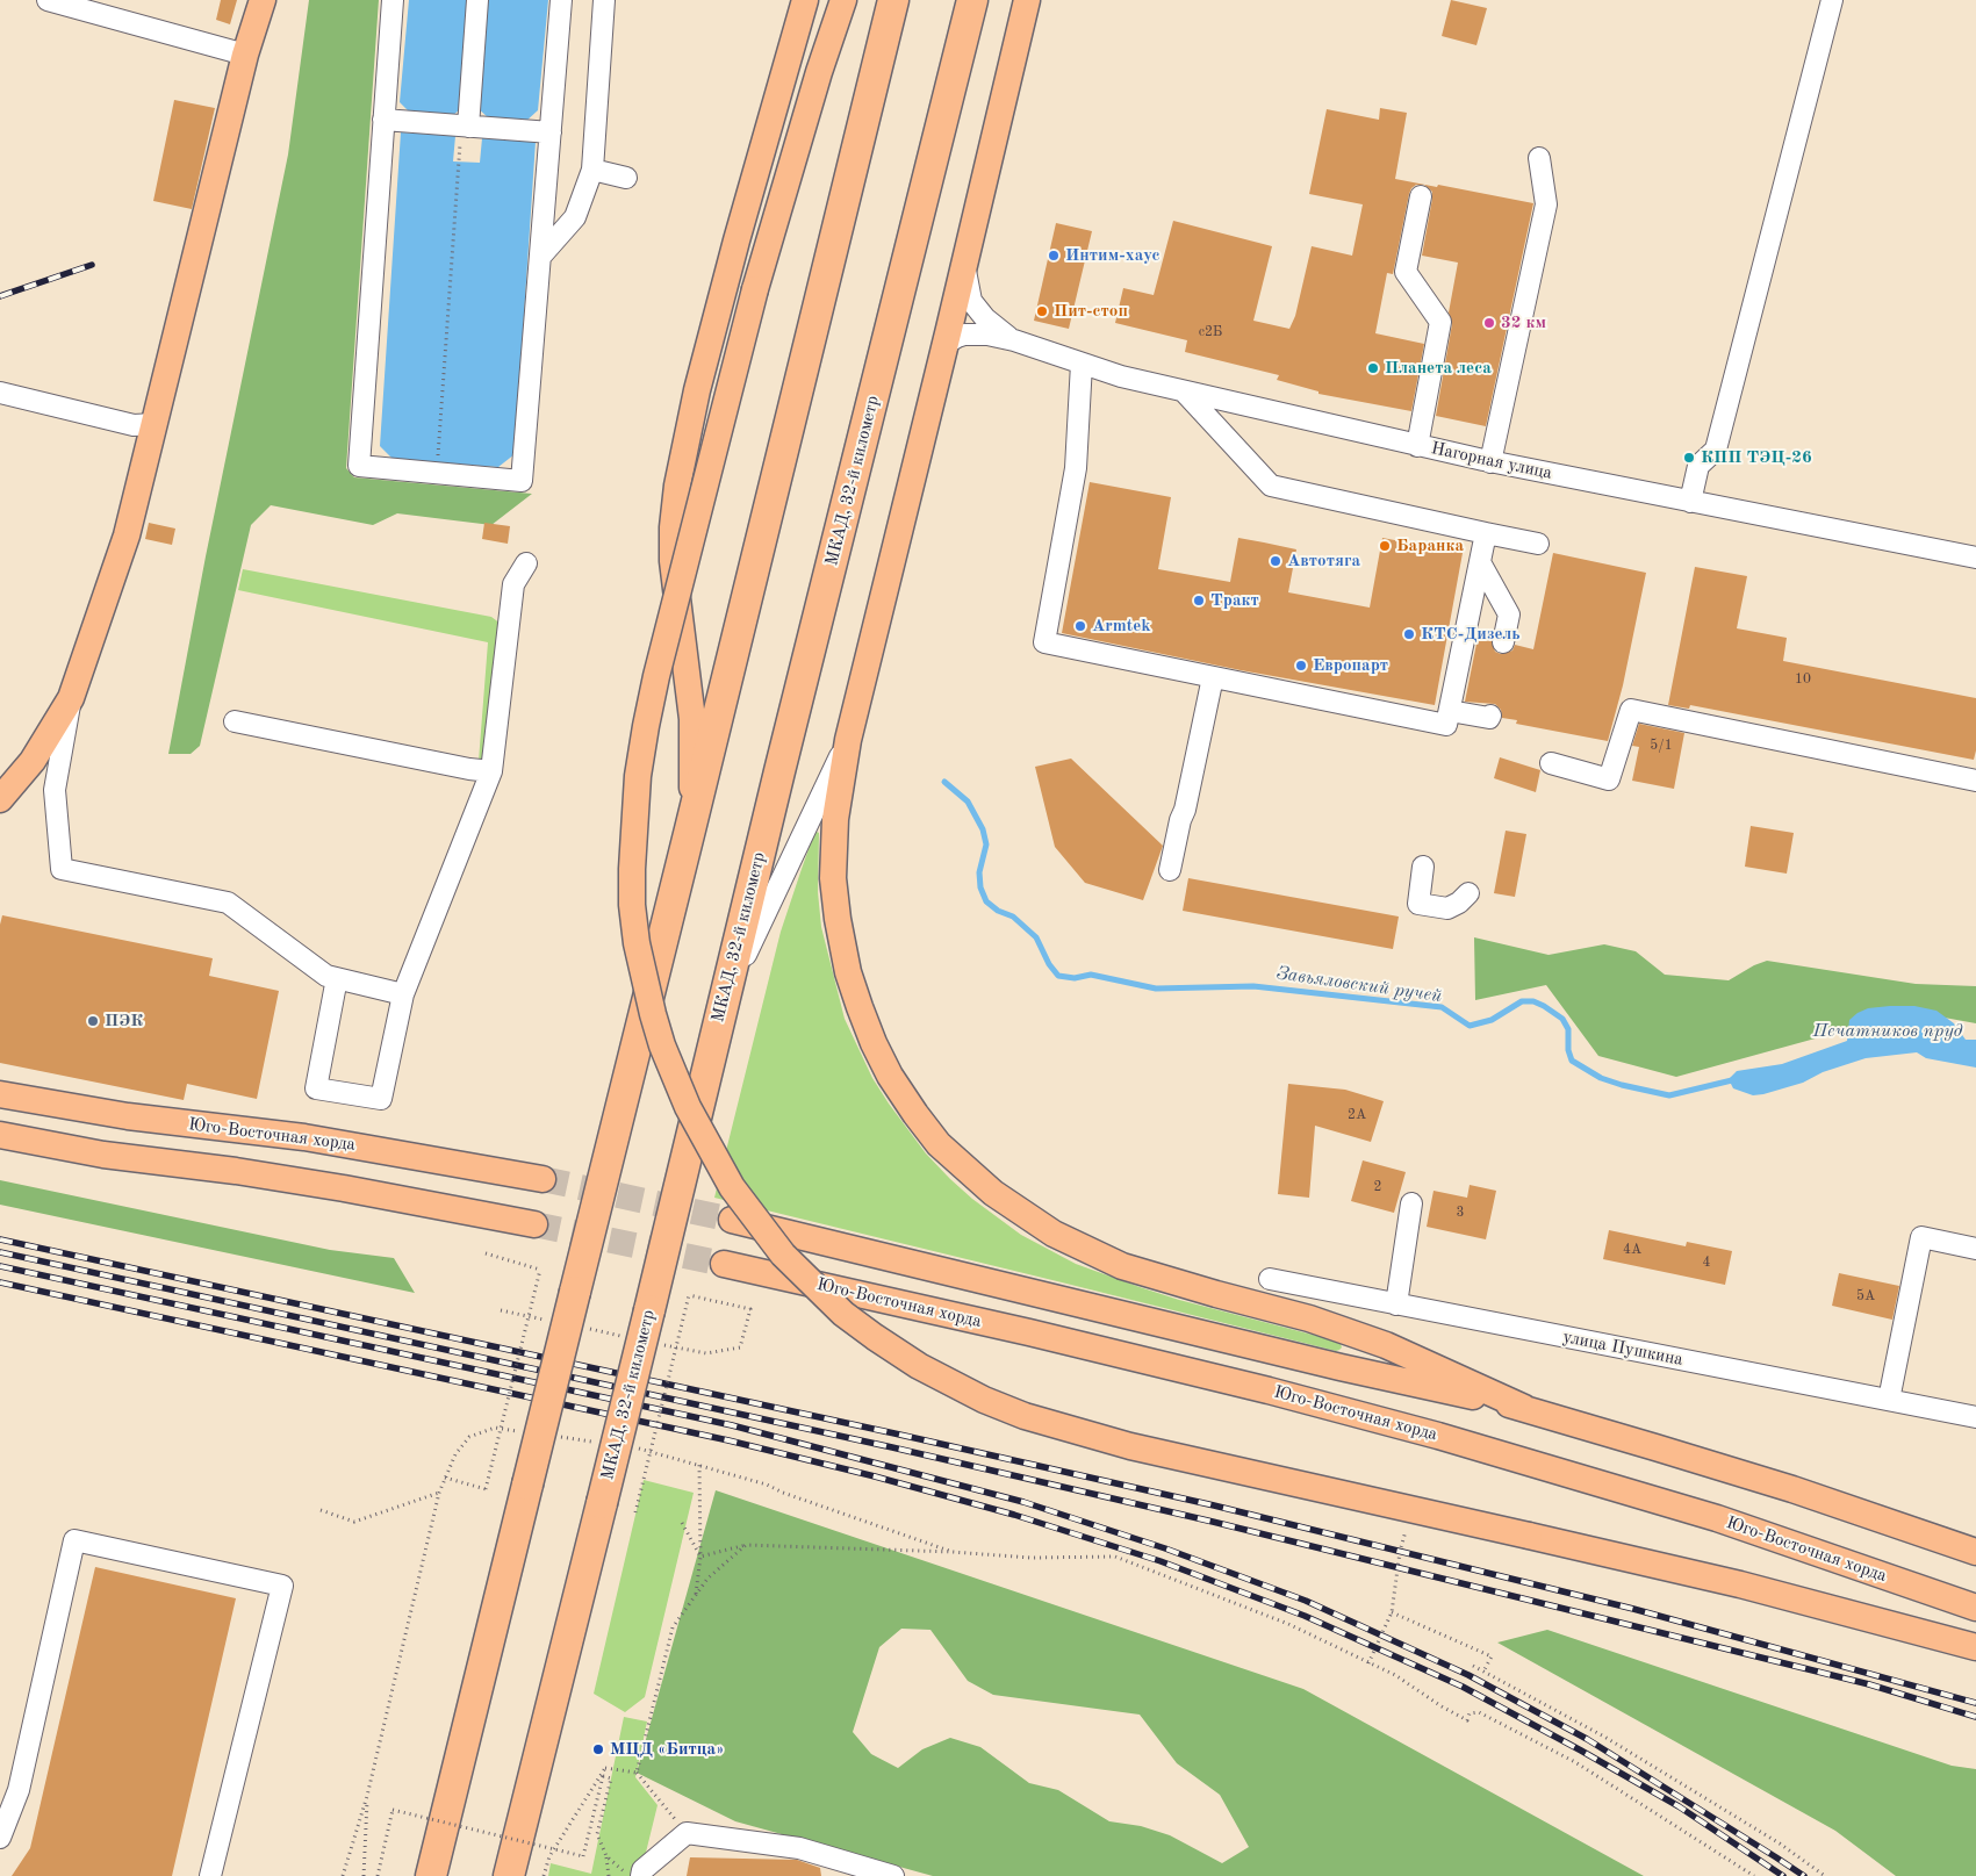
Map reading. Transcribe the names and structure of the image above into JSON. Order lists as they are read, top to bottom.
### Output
{
  "streets": {
    "highway": ["МКАД, 32-й километр"],
    "main road": ["Юго-Восточная хорда"],
    "street": ["Нагорная улица", "улица Пушкина"]
  },
  "water": ["Завьяловский ручей", "Печатников пруд"],
  "places": [
    "Интим-хаус",
    "Пит-стоп",
    "32 км",
    "Планета леса",
    "КПП ТЭЦ-26",
    "Баранка",
    "Автотяга",
    "Тракт",
    "Armtek",
    "КТС-Дизель",
    "Европарт",
    "ПЭК",
    "МЦД «Битца»"
  ],
  "house_numbers": [
    "с2Б",
    "10",
    "5/1",
    "2А",
    "2",
    "3",
    "4А",
    "4",
    "5А"
  ]
}
